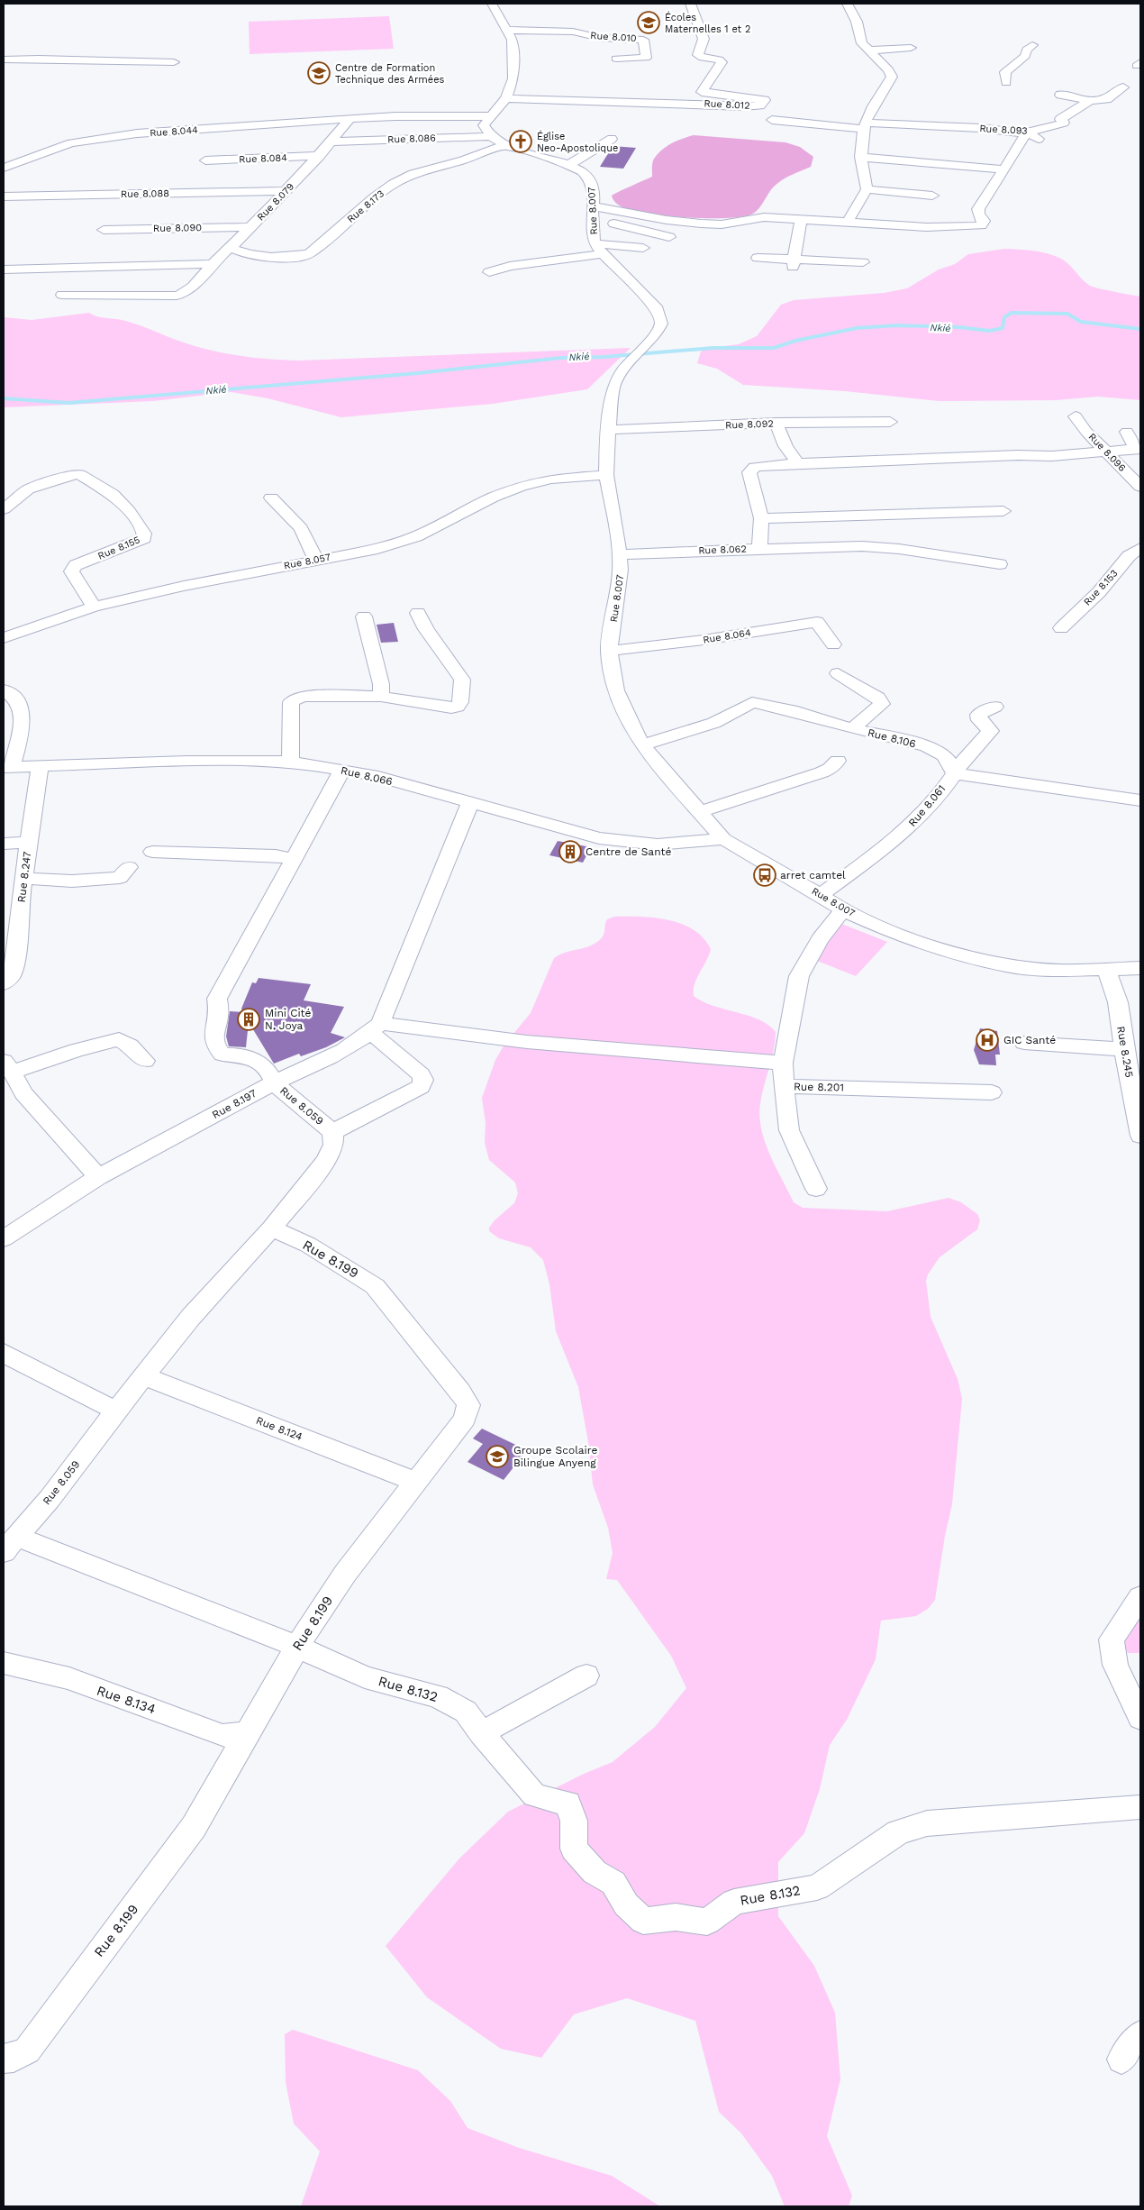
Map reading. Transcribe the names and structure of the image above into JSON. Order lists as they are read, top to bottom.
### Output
{
  "streets": {
    "street": [
      "Rue 8.010",
      "Rue 8.012",
      "Rue 8.093",
      "Rue 8.044",
      "Rue 8.086",
      "Rue 8.084",
      "Rue 8.088",
      "Rue 8.079",
      "Rue 8.173",
      "Rue 8.007",
      "Rue 8.090",
      "Rue 8.092",
      "Rue 8.096",
      "Rue 8.155",
      "Rue 8.062",
      "Rue 8.057",
      "Rue 8.153",
      "Rue 8.064",
      "Rue 8.106",
      "Rue 8.066",
      "Rue 8.061",
      "Rue 8.247",
      "Rue 8.245",
      "Rue 8.201",
      "Rue 8.197",
      "Rue 8.059",
      "Rue 8.199",
      "Rue 8.124",
      "Rue 8.132",
      "Rue 8.134"
    ]
  },
  "crossings": [
    ["Rue 8.044", "Rue 8.079"],
    ["Rue 8.086", "Rue 8.079"],
    ["Rue 8.086", "Rue 8.007"],
    ["Rue 8.084", "Rue 8.079"],
    ["Rue 8.088", "Rue 8.079"],
    ["Rue 8.079", "Rue 8.173"],
    ["Rue 8.079", "Rue 8.090"],
    ["Rue 8.173", "Rue 8.007"],
    ["Rue 8.007", "Rue 8.092"],
    ["Rue 8.007", "Rue 8.062"],
    ["Rue 8.007", "Rue 8.057"],
    ["Rue 8.007", "Rue 8.064"],
    ["Rue 8.007", "Rue 8.106"],
    ["Rue 8.007", "Rue 8.066"],
    ["Rue 8.007", "Rue 8.061"],
    ["Rue 8.007", "Rue 8.245"],
    ["Rue 8.007", "Rue 8.201"],
    ["Rue 8.155", "Rue 8.057"],
    ["Rue 8.106", "Rue 8.061"],
    ["Rue 8.066", "Rue 8.247"],
    ["Rue 8.197", "Rue 8.059"],
    ["Rue 8.059", "Rue 8.199"],
    ["Rue 8.059", "Rue 8.124"],
    ["Rue 8.059", "Rue 8.132"],
    ["Rue 8.199", "Rue 8.124"],
    ["Rue 8.199", "Rue 8.132"],
    ["Rue 8.199", "Rue 8.134"]
  ],
  "water": ["Nkié"],
  "places": {
    "school or university": ["Écoles Maternelles 1 et 2", "Centre de Formation Technique des Armées", "Groupe Scolaire Bilingue Anyeng"],
    "church": ["Église Neo-Apostolique"],
    "building": ["Centre de Santé", "Mini Cité N. Joya"],
    "bus stop": ["arret camtel"],
    "hospital": ["GIC Santé"]
  }
}
